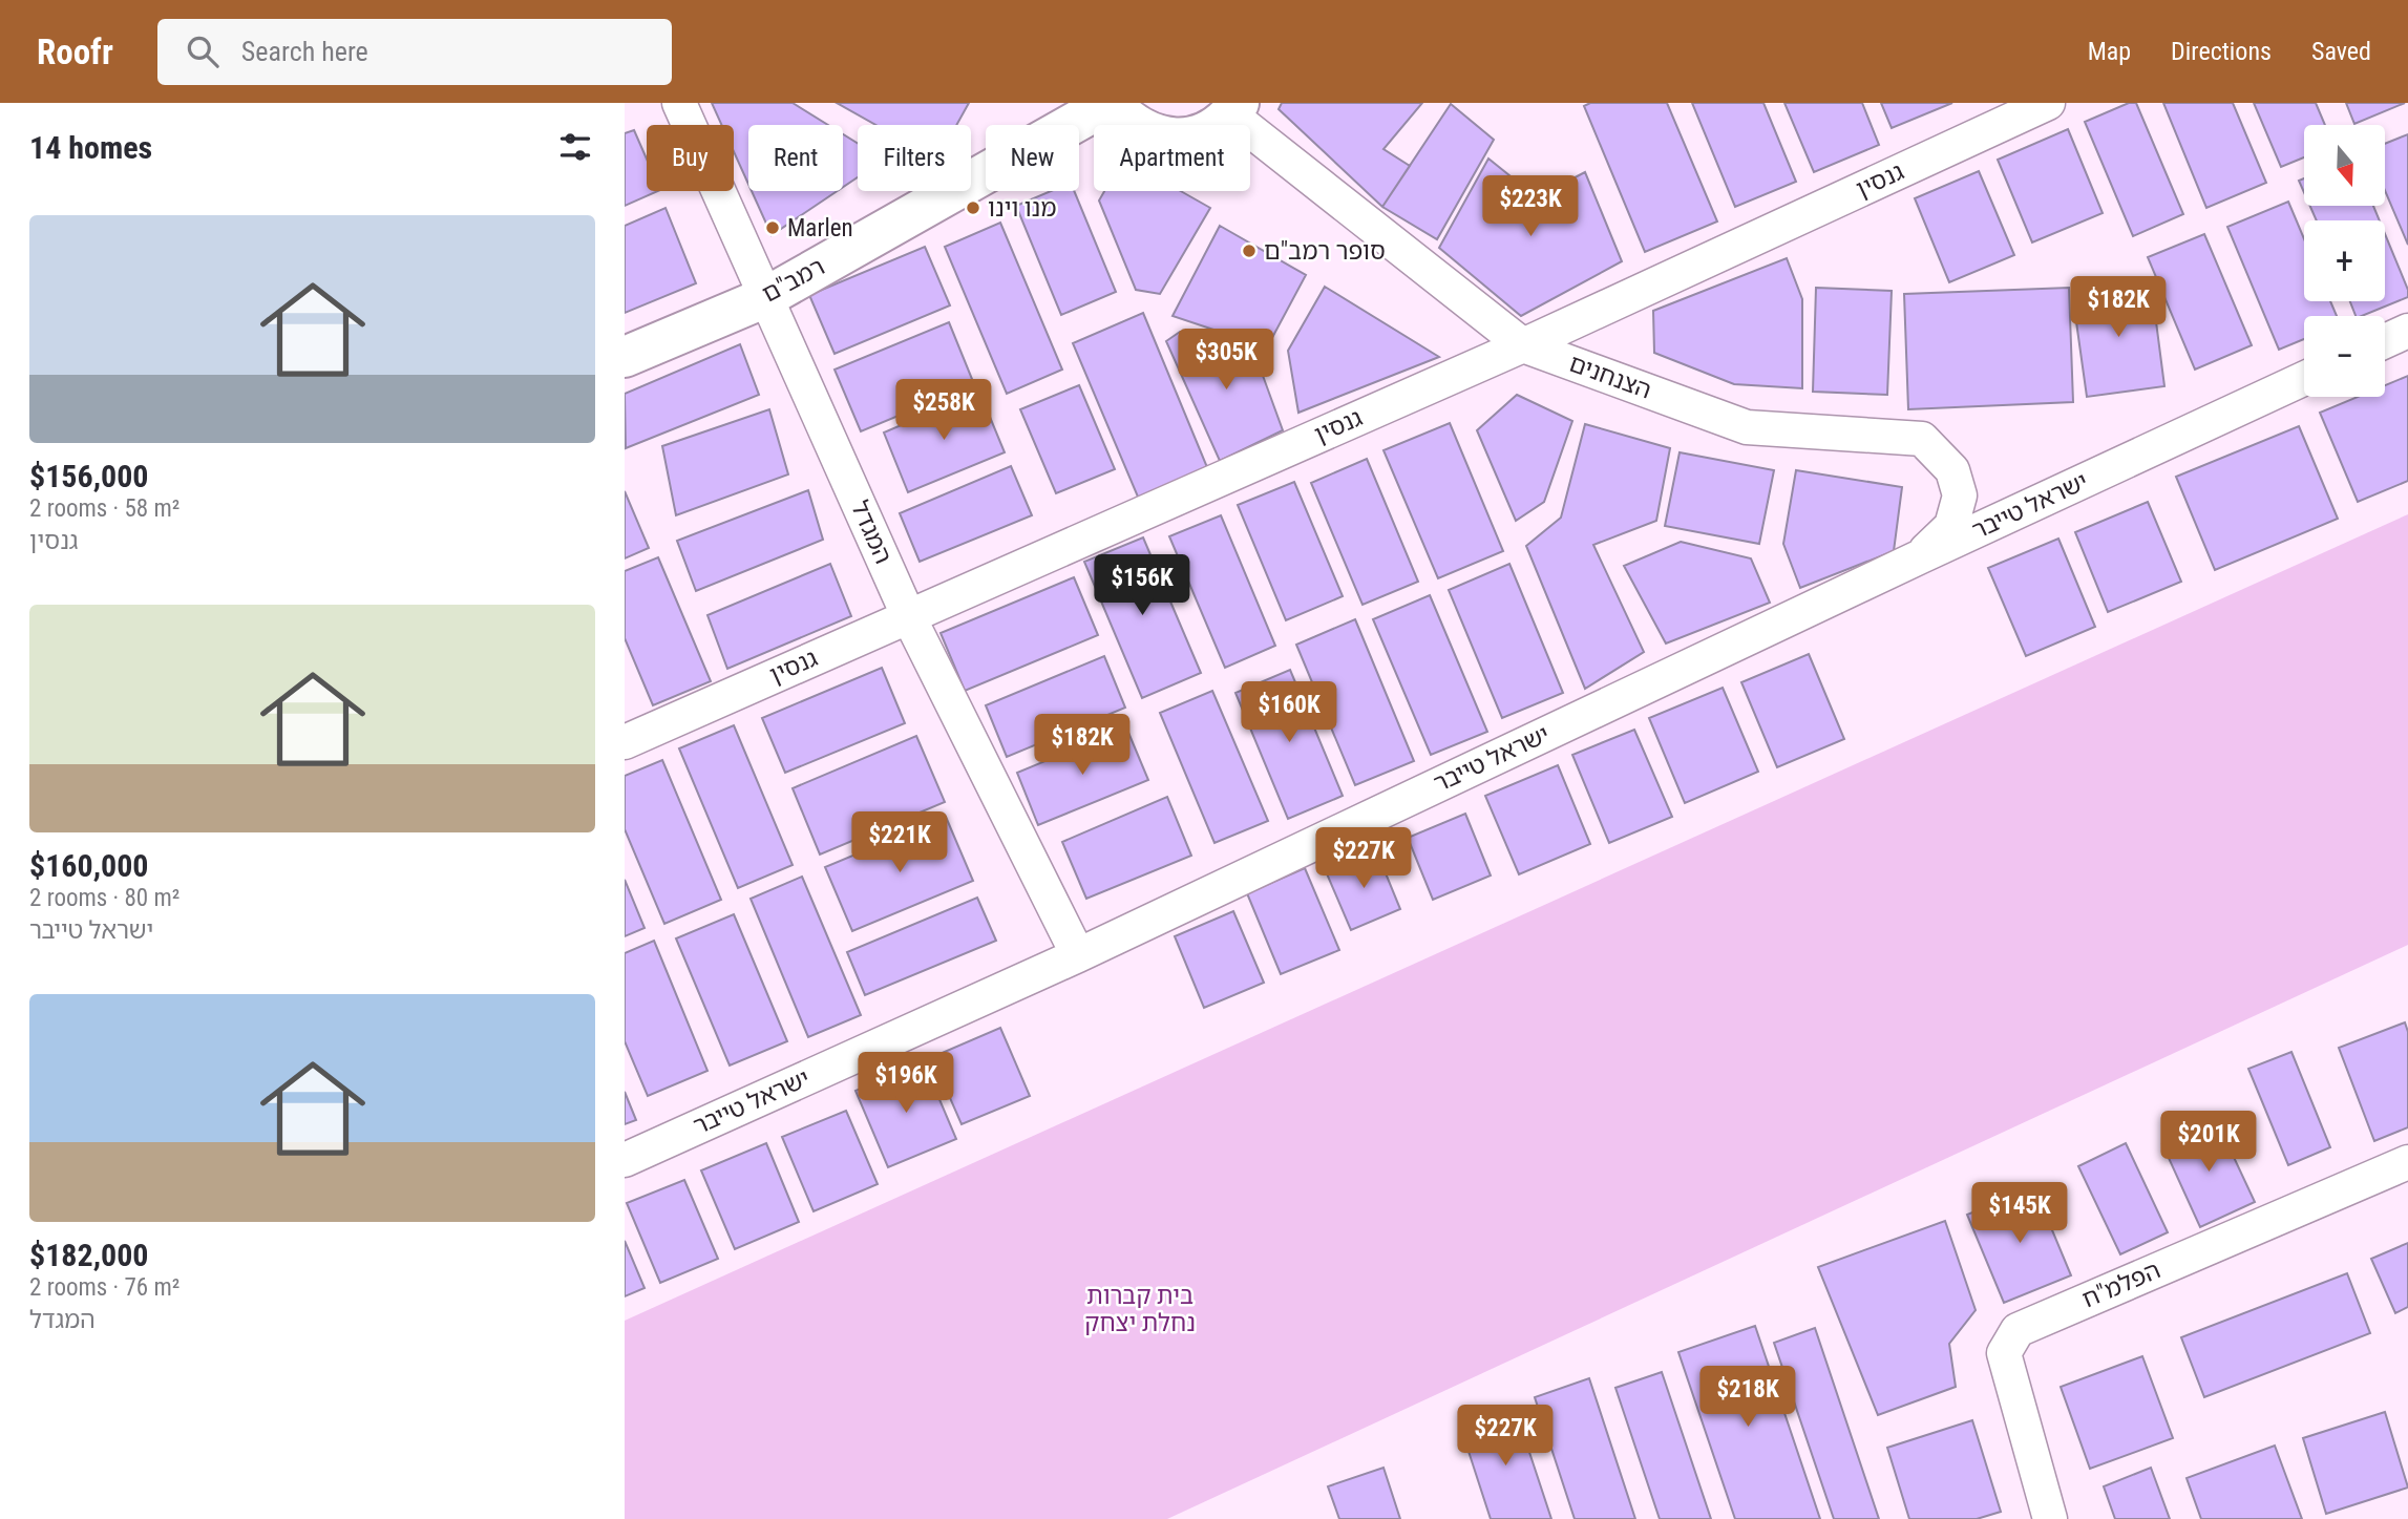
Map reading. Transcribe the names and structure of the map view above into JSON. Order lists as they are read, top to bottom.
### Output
{
  "streets": {
    "street": [
      "גנסין",
      "רמב\"ם",
      "הצנחנים",
      "ישראל טייבר",
      "המגדל",
      "הפלמ\"ח"
    ]
  },
  "crossings": [
    ["גנסין", "הצנחנים"],
    ["גנסין", "המגדל"],
    ["רמב\"ם", "הצנחנים"],
    ["רמב\"ם", "המגדל"],
    ["הצנחנים", "ישראל טייבר"],
    ["ישראל טייבר", "המגדל"]
  ],
  "parks": ["בית קברות נחלת יצחק"],
  "places": ["מנו וינו", "Marlen", "סופר רמב\"ם"],
  "north": "bottom",
  "page": {
    "header": "Roofr",
    "search": "Search here",
    "nav": ["Map", "Directions", "Saved"],
    "heading": "14 homes",
    "map_buttons": ["+", "−"],
    "chip": [
      "Buy",
      "Rent",
      "Filters",
      "New",
      "Apartment"
    ],
    "price": [
      "$223K",
      "$182K",
      "$305K",
      "$258K",
      "$156K",
      "$160K",
      "$182K",
      "$221K",
      "$227K",
      "$196K",
      "$201K",
      "$145K",
      "$218K",
      "$227K"
    ],
    "list": [
      {
        "name": "$156,000",
        "note": "2 rooms · 58 m² · גנסין"
      },
      {
        "name": "$160,000",
        "note": "2 rooms · 80 m² · ישראל טייבר"
      },
      {
        "name": "$182,000",
        "note": "2 rooms · 76 m² · המגדל"
      }
    ]
  }
}
